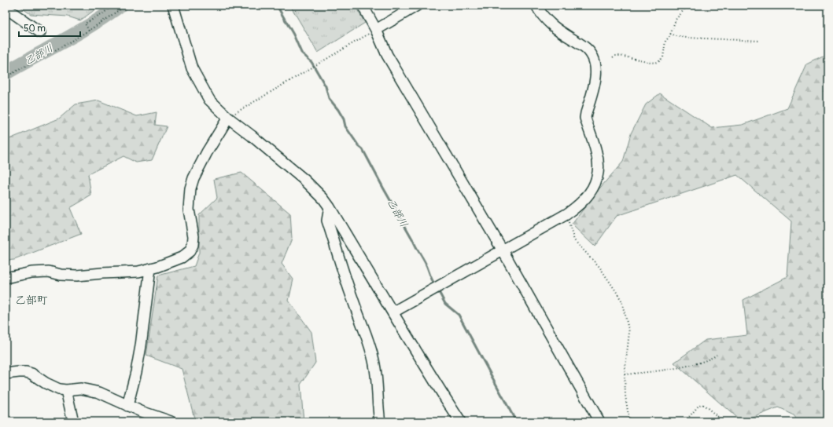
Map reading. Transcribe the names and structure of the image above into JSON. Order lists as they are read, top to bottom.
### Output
{
  "districts": ["乙部町"],
  "water": ["乙部川"],
  "scale_bar": "50 m"
}
